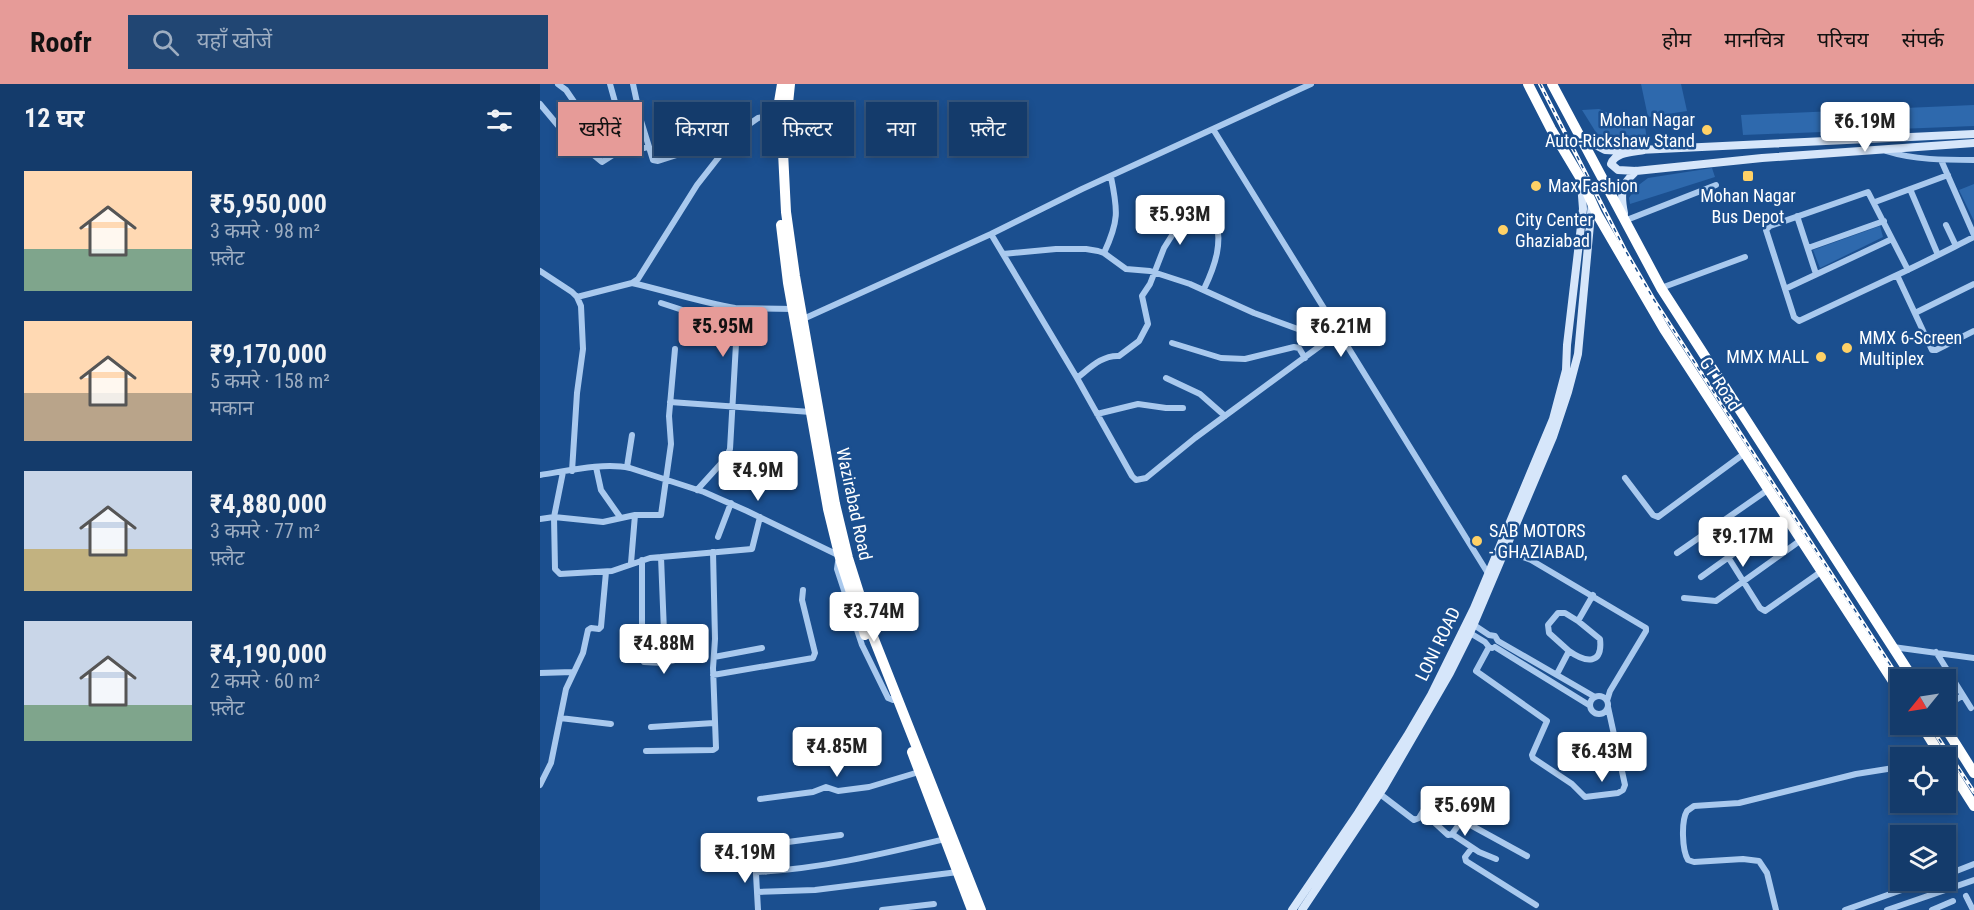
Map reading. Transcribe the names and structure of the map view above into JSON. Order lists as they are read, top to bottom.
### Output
{
  "streets": {
    "highway": ["GT Road", "Wazirabad Road"],
    "street": ["LONI ROAD"]
  },
  "places": {
    "other": [
      "Mohan Nagar Auto-Rickshaw Stand",
      "Max Fashion",
      "City Center Ghaziabad",
      "MMX 6-Screen Multiplex",
      "MMX MALL",
      "SAB MOTORS - GHAZIABAD,"
    ],
    "transit": ["Mohan Nagar Bus Depot"]
  },
  "north": "bottom left",
  "page": {
    "header": "Roofr",
    "search": "यहाँ खोजें",
    "nav": [
      "होम",
      "मानचित्र",
      "परिचय",
      "संपर्क"
    ],
    "heading": "12 घर",
    "price": [
      "₹6.19M",
      "₹5.93M",
      "₹5.95M",
      "₹6.21M",
      "₹4.9M",
      "₹9.17M",
      "₹3.74M",
      "₹4.88M",
      "₹4.85M",
      "₹6.43M",
      "₹5.69M",
      "₹4.19M"
    ],
    "chip": [
      "खरीदें",
      "किराया",
      "फ़िल्टर",
      "नया",
      "फ़्लैट"
    ],
    "list": [
      {
        "name": "₹5,950,000",
        "note": "3 कमरे · 98 m² · फ़्लैट"
      },
      {
        "name": "₹9,170,000",
        "note": "5 कमरे · 158 m² · मकान"
      },
      {
        "name": "₹4,880,000",
        "note": "3 कमरे · 77 m² · फ़्लैट"
      },
      {
        "name": "₹4,190,000",
        "note": "2 कमरे · 60 m² · फ़्लैट"
      }
    ]
  }
}
